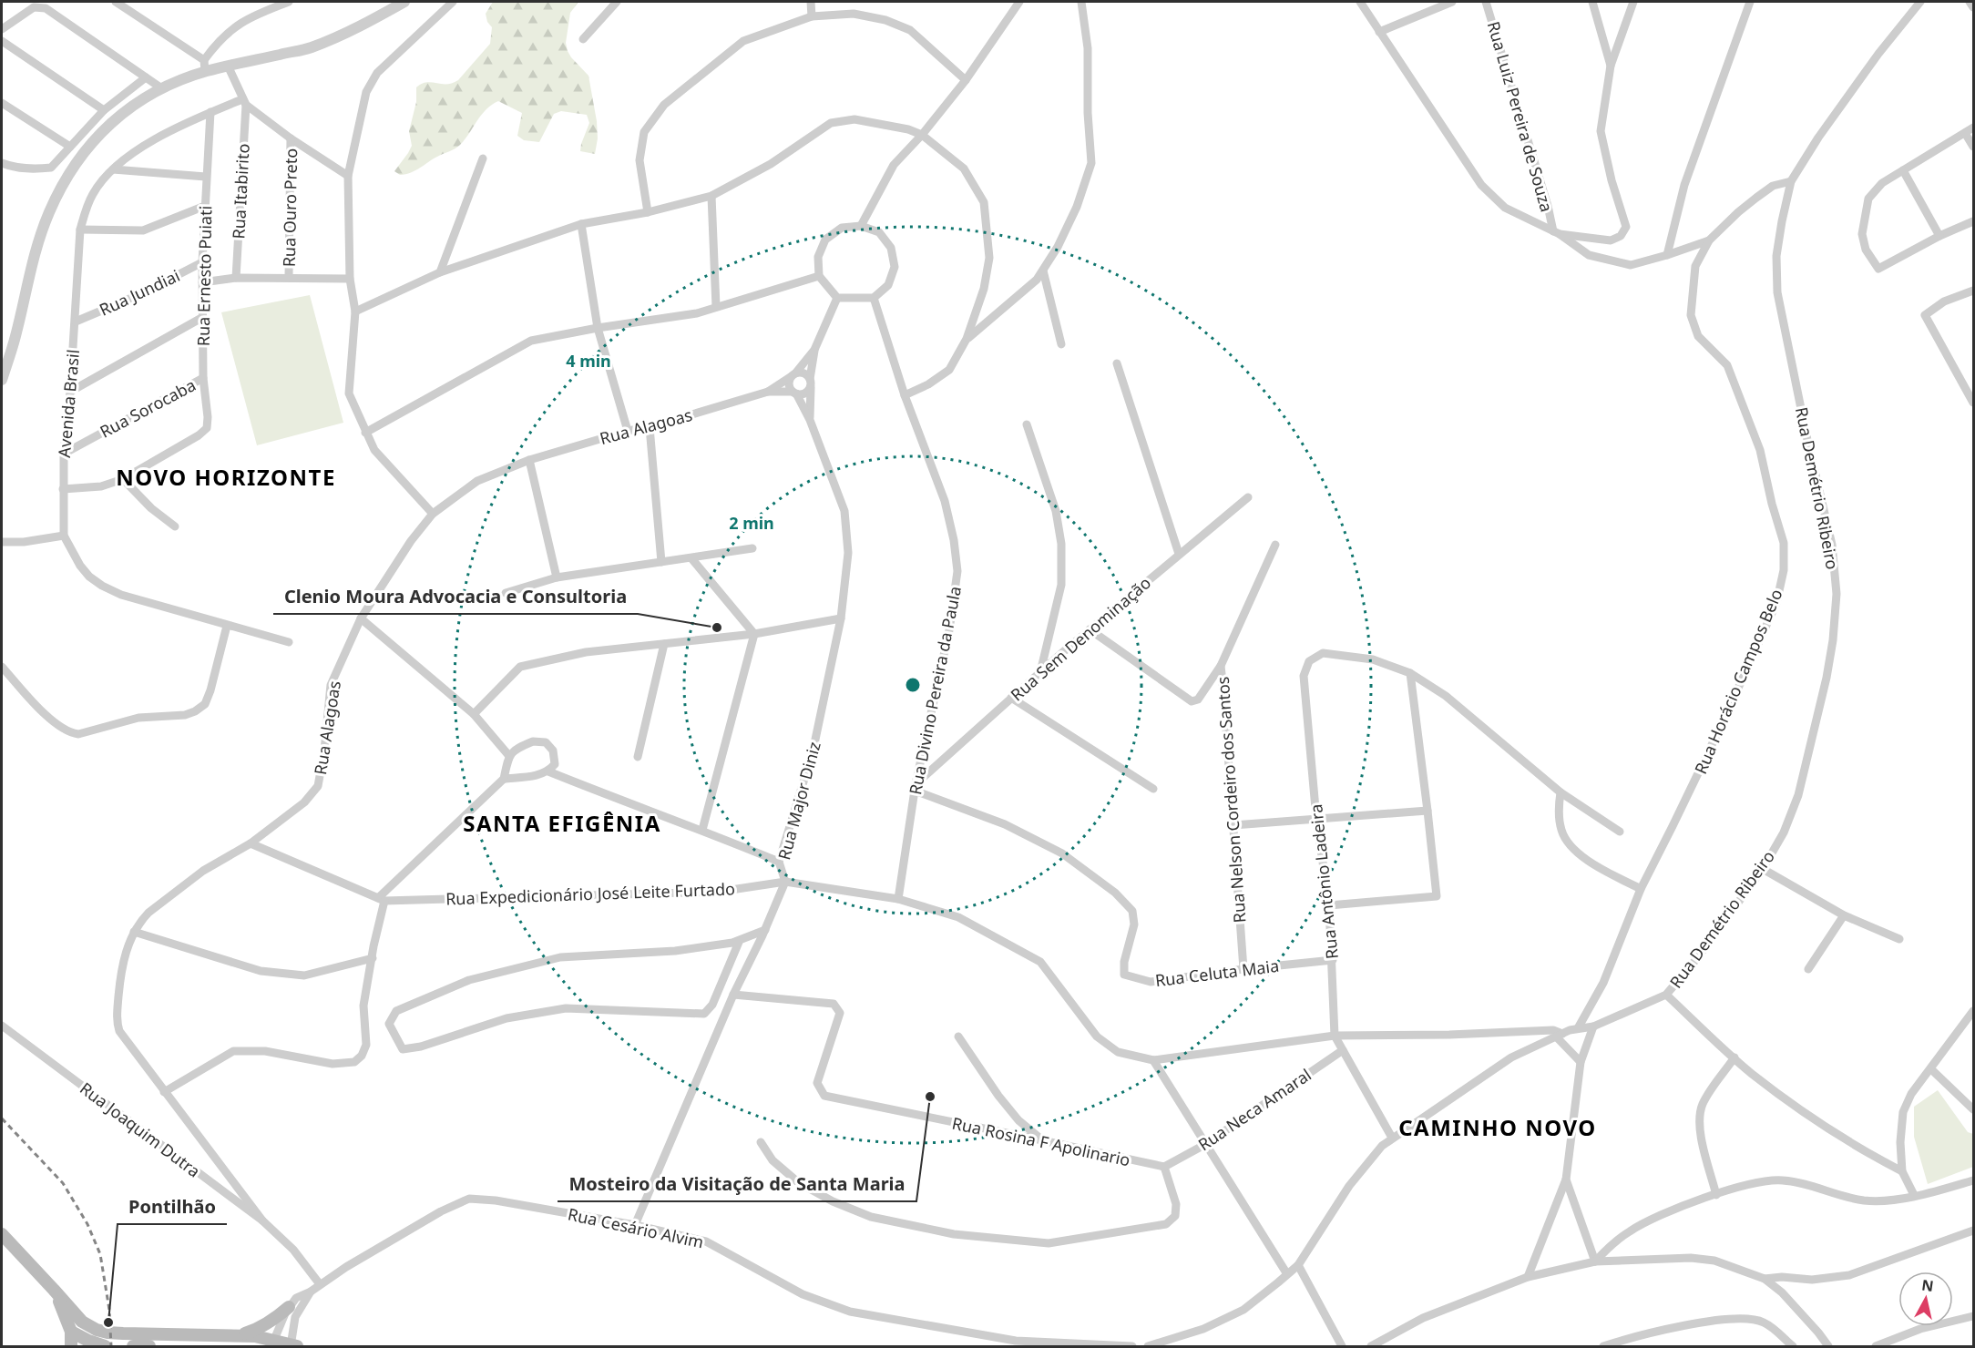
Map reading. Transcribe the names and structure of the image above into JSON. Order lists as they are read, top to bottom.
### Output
{
  "streets": {
    "street": [
      "Rua Luiz Pereira de Souza",
      "Rua Itabirito",
      "Rua Ouro Preto",
      "Rua Ernesto Puiati",
      "Rua Jundiai",
      "Avenida Brasil",
      "Rua Sorocaba",
      "Rua Alagoas",
      "Rua Demétrio Ribeiro",
      "Rua Sem Denominação",
      "Rua Horácio Campos Belo",
      "Rua Divino Pereira da Paula",
      "Rua Nelson Cordeiro dos Santos",
      "Rua Major Diniz",
      "Rua Antônio Ladeira",
      "Rua Expedicionário José Leite Furtado",
      "Rua Celuta Maia",
      "Rua Neca Amaral",
      "Rua Joaquim Dutra",
      "Rua Rosina F Apolinario",
      "Rua Cesário Alvim"
    ]
  },
  "crossings": [
    ["Rua Itabirito", "Avenida Brasil"],
    ["Rua Ernesto Puiati", "Rua Jundiai"],
    ["Rua Ernesto Puiati", "Avenida Brasil"],
    ["Rua Ernesto Puiati", "Rua Sorocaba"],
    ["Rua Jundiai", "Avenida Brasil"],
    ["Avenida Brasil", "Rua Sorocaba"],
    ["Rua Alagoas", "Rua Divino Pereira da Paula"],
    ["Rua Alagoas", "Rua Major Diniz"],
    ["Rua Alagoas", "Rua Joaquim Dutra"],
    ["Rua Demétrio Ribeiro", "Rua Horácio Campos Belo"],
    ["Rua Demétrio Ribeiro", "Rua Antônio Ladeira"],
    ["Rua Demétrio Ribeiro", "Rua Expedicionário José Leite Furtado"],
    ["Rua Sem Denominação", "Rua Divino Pereira da Paula"],
    ["Rua Sem Denominação", "Rua Celuta Maia"],
    ["Rua Divino Pereira da Paula", "Rua Expedicionário José Leite Furtado"],
    ["Rua Divino Pereira da Paula", "Rua Celuta Maia"],
    ["Rua Nelson Cordeiro dos Santos", "Rua Celuta Maia"],
    ["Rua Major Diniz", "Rua Expedicionário José Leite Furtado"],
    ["Rua Major Diniz", "Rua Rosina F Apolinario"],
    ["Rua Major Diniz", "Rua Cesário Alvim"],
    ["Rua Antônio Ladeira", "Rua Expedicionário José Leite Furtado"],
    ["Rua Antônio Ladeira", "Rua Celuta Maia"],
    ["Rua Antônio Ladeira", "Rua Neca Amaral"],
    ["Rua Neca Amaral", "Rua Rosina F Apolinario"],
    ["Rua Joaquim Dutra", "Rua Cesário Alvim"]
  ],
  "districts": ["NOVO HORIZONTE", "SANTA EFIGÊNIA", "CAMINHO NOVO"],
  "places": ["Clenio Moura Advocacia e Consultoria", "Mosteiro da Visitação de Santa Maria", "Pontilhão"],
  "north": "top",
  "rings": ["4 min", "2 min"]
}
